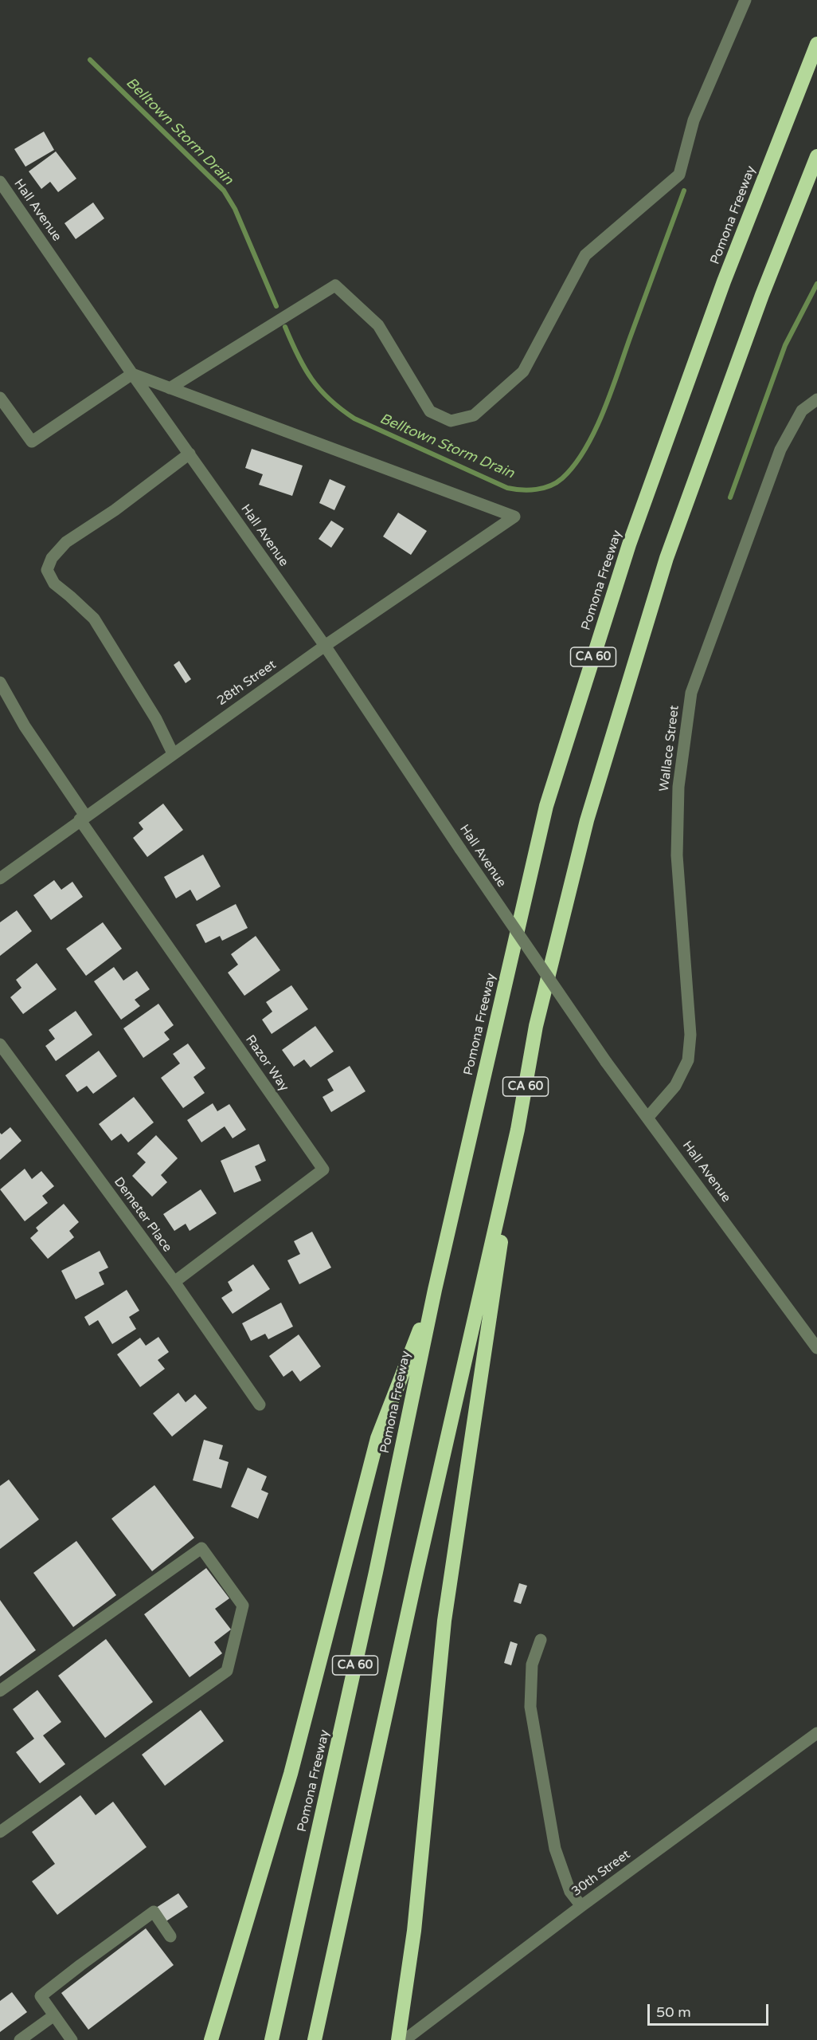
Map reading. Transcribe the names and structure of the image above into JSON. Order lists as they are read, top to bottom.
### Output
{
  "streets": {
    "highway": ["Pomona Freeway", "CA 60"],
    "street": [
      "Hall Avenue",
      "28th Street",
      "Wallace Street",
      "Razor Way",
      "Demeter Place",
      "30th Street"
    ]
  },
  "crossings": [
    ["Hall Avenue", "28th Street"],
    ["Hall Avenue", "Wallace Street"],
    ["28th Street", "Razor Way"],
    ["Razor Way", "Demeter Place"]
  ],
  "water": ["Belltown Storm Drain"],
  "scale_bar": "50 m"
}
